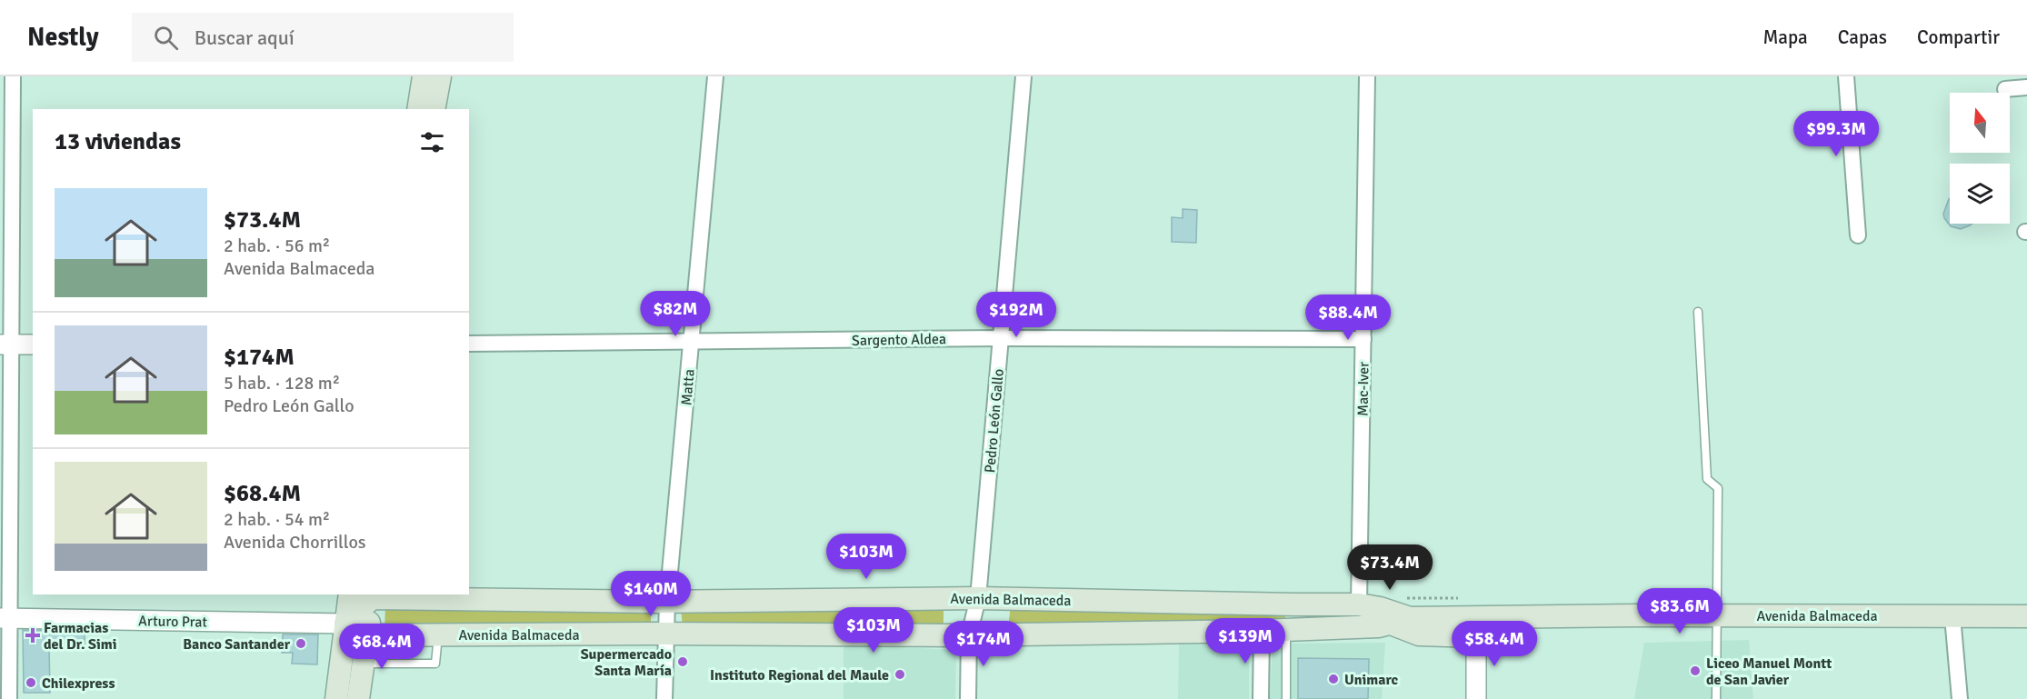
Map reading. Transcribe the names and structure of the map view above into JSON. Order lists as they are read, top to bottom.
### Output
{
  "streets": {
    "main road": ["Avenida Balmaceda"],
    "street": [
      "Sargento Aldea",
      "Matta",
      "Mac-Iver",
      "Pedro León Gallo",
      "Arturo Prat"
    ]
  },
  "crossings": [
    ["Sargento Aldea", "Matta"],
    ["Sargento Aldea", "Mac-Iver"],
    ["Sargento Aldea", "Pedro León Gallo"],
    ["Matta", "Avenida Balmaceda"],
    ["Mac-Iver", "Avenida Balmaceda"],
    ["Pedro León Gallo", "Avenida Balmaceda"],
    ["Avenida Balmaceda", "Arturo Prat"]
  ],
  "places": {
    "health": ["Farmacias del Dr. Simi"],
    "other": [
      "Banco Santander",
      "Supermercado Santa María",
      "Liceo Manuel Montt de San Javier",
      "Instituto Regional del Maule",
      "Unimarc",
      "Chilexpress"
    ]
  },
  "north": "top",
  "page": {
    "header": "Nestly",
    "search": "Buscar aquí",
    "nav": ["Mapa", "Capas", "Compartir"],
    "heading": "13 viviendas",
    "price": [
      "$99.3M",
      "$82M",
      "$192M",
      "$88.4M",
      "$103M",
      "$73.4M",
      "$140M",
      "$83.6M",
      "$103M",
      "$139M",
      "$174M",
      "$58.4M",
      "$68.4M"
    ],
    "list": [
      {
        "name": "$73.4M",
        "note": "2 hab. · 56 m² · Avenida Balmaceda"
      },
      {
        "name": "$174M",
        "note": "5 hab. · 128 m² · Pedro León Gallo"
      },
      {
        "name": "$68.4M",
        "note": "2 hab. · 54 m² · Avenida Chorrillos"
      }
    ]
  }
}
